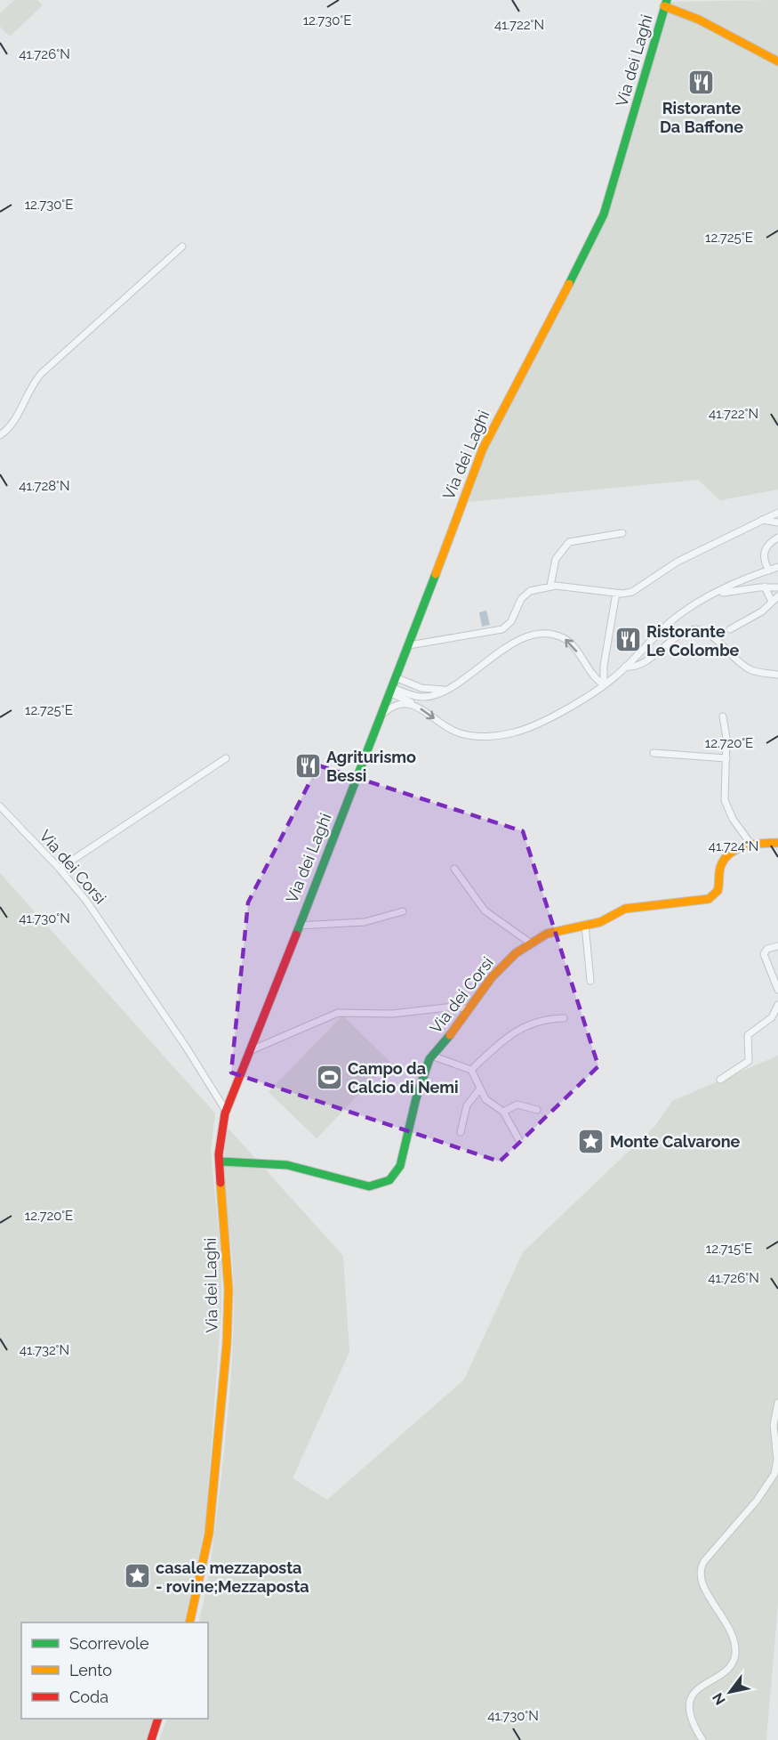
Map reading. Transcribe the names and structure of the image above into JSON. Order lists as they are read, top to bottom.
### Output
{
  "streets": {
    "main road": ["Via dei Laghi", "Via dei Corsi"]
  },
  "crossings": [
    ["Via dei Laghi", "Via dei Corsi"]
  ],
  "places": {
    "restaurant": ["Ristorante Da Baffone", "Ristorante Le Colombe", "Agriturismo Bessi"],
    "sports": ["Campo da Calcio di Nemi"],
    "place": ["Monte Calvarone", "casale mezzaposta - rovine;Mezzaposta"]
  },
  "legend": ["Scorrevole", "Lento", "Coda"],
  "north": "bottom left",
  "coordinates": [
    "12.730°E",
    "41.722°N",
    "41.726°N",
    "12.725°E",
    "41.728°N",
    "12.720°E",
    "41.724°N",
    "41.730°N",
    "12.715°E",
    "41.732°N"
  ]
}
